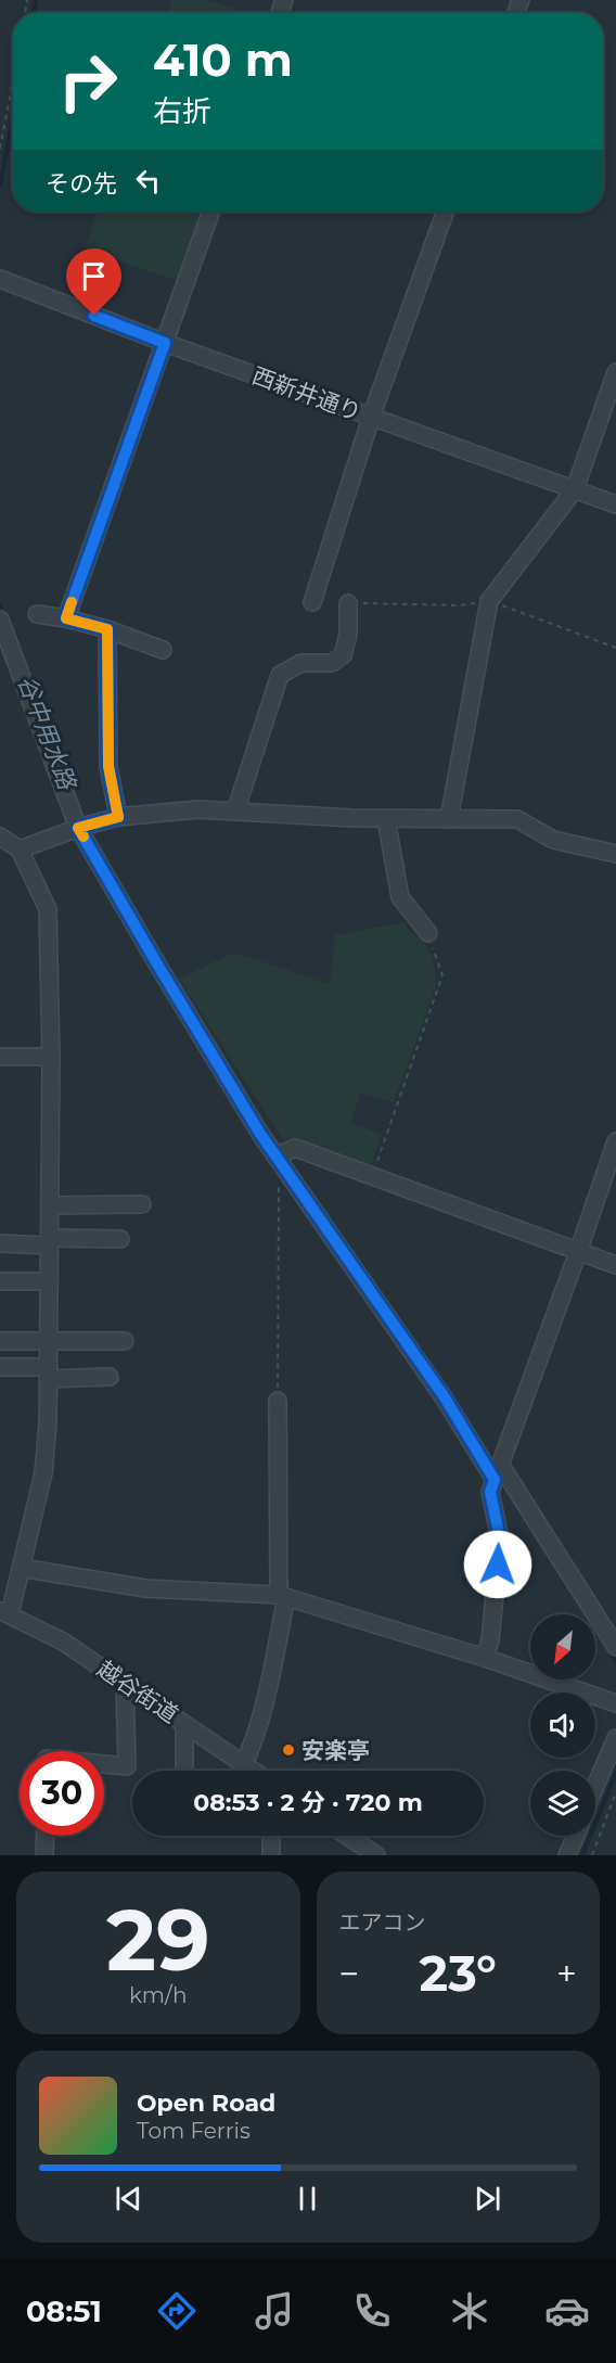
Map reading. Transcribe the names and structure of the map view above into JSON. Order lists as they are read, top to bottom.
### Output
{
  "streets": {
    "street": ["西新井通り", "越谷街道"]
  },
  "water": ["谷中用水路"],
  "places": ["安楽亭"],
  "north": "bottom left",
  "page": {
    "turn": ["410 m", "右折"],
    "then": "その先",
    "limit": "30",
    "trip": "08:53 · 2 分 · 720 m",
    "tile": [
      ["29", "km/h"],
      "エアコン"
    ],
    "heat": ["−", "23°", "+"],
    "song": ["Open Road", "Tom Ferris"],
    "tabs": "08:51"
  }
}
